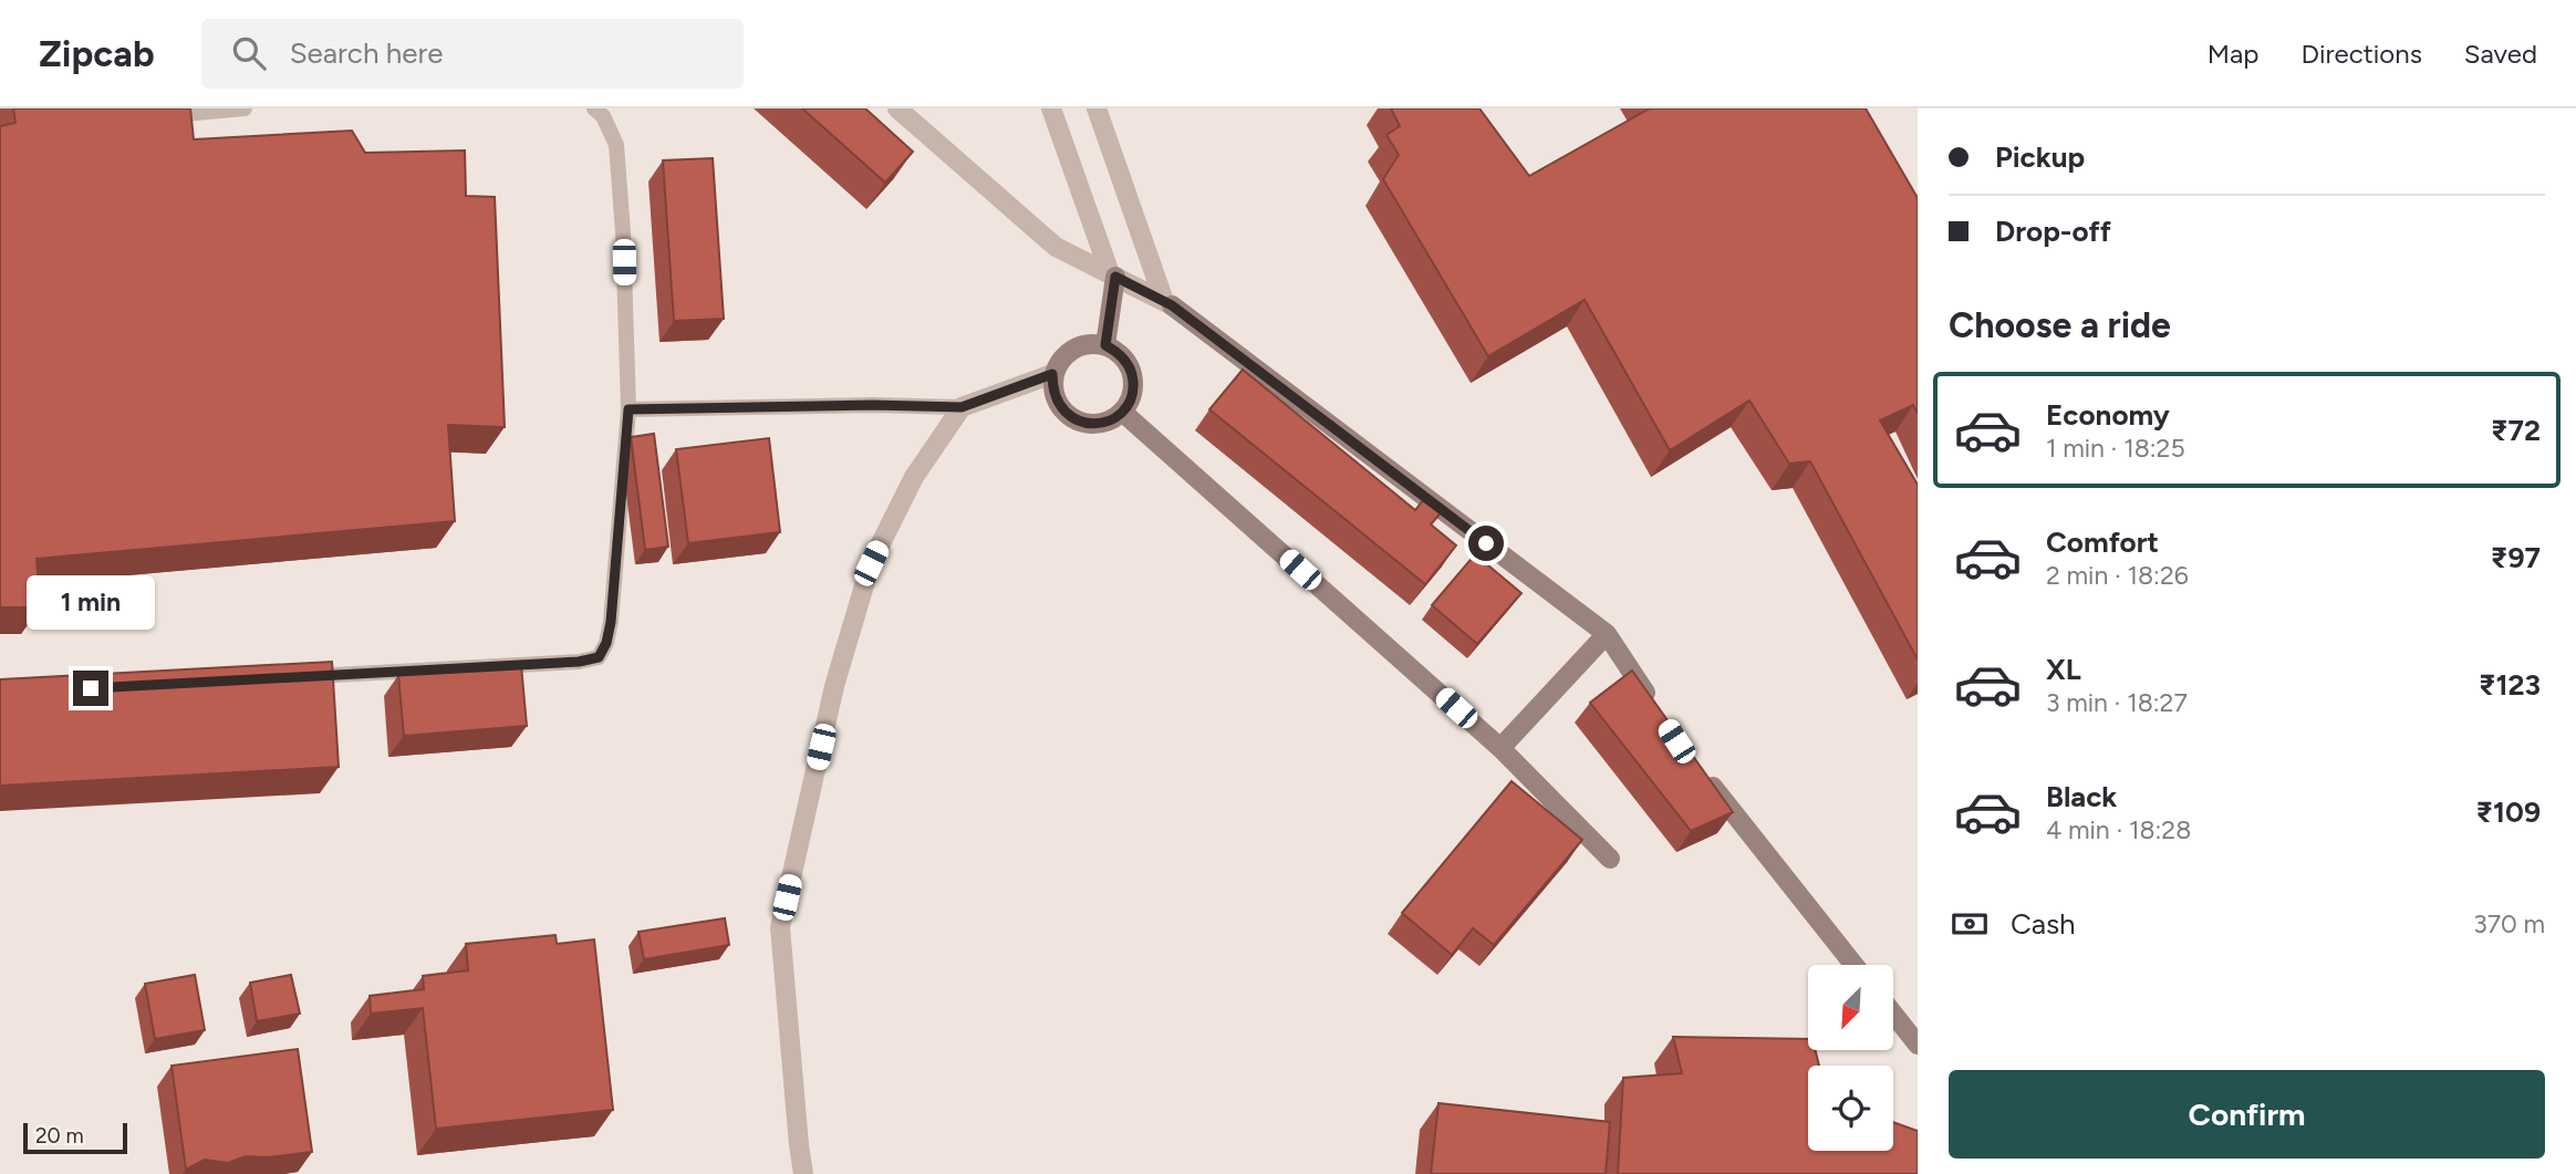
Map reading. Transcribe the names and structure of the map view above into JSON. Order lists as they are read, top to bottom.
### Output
{
  "scale_bar": "20 m",
  "north": "bottom left",
  "page": {
    "header": "Zipcab",
    "search": "Search here",
    "nav": ["Map", "Directions", "Saved"],
    "banner": ["Pickup", "Drop-off"],
    "heading": "Choose a ride",
    "list": [
      {
        "name": "Economy",
        "note": "1 min · 18:25",
        "value": "₹72"
      },
      {
        "name": "Comfort",
        "note": "2 min · 18:26",
        "value": "₹97"
      },
      {
        "name": "XL",
        "note": "3 min · 18:27",
        "value": "₹123"
      },
      {
        "name": "Black",
        "note": "4 min · 18:28",
        "value": "₹109"
      }
    ],
    "bubble": "1 min",
    "pay": ["Cash", "370 m"],
    "buttons": "Confirm",
    "scale": "20 m"
  }
}
